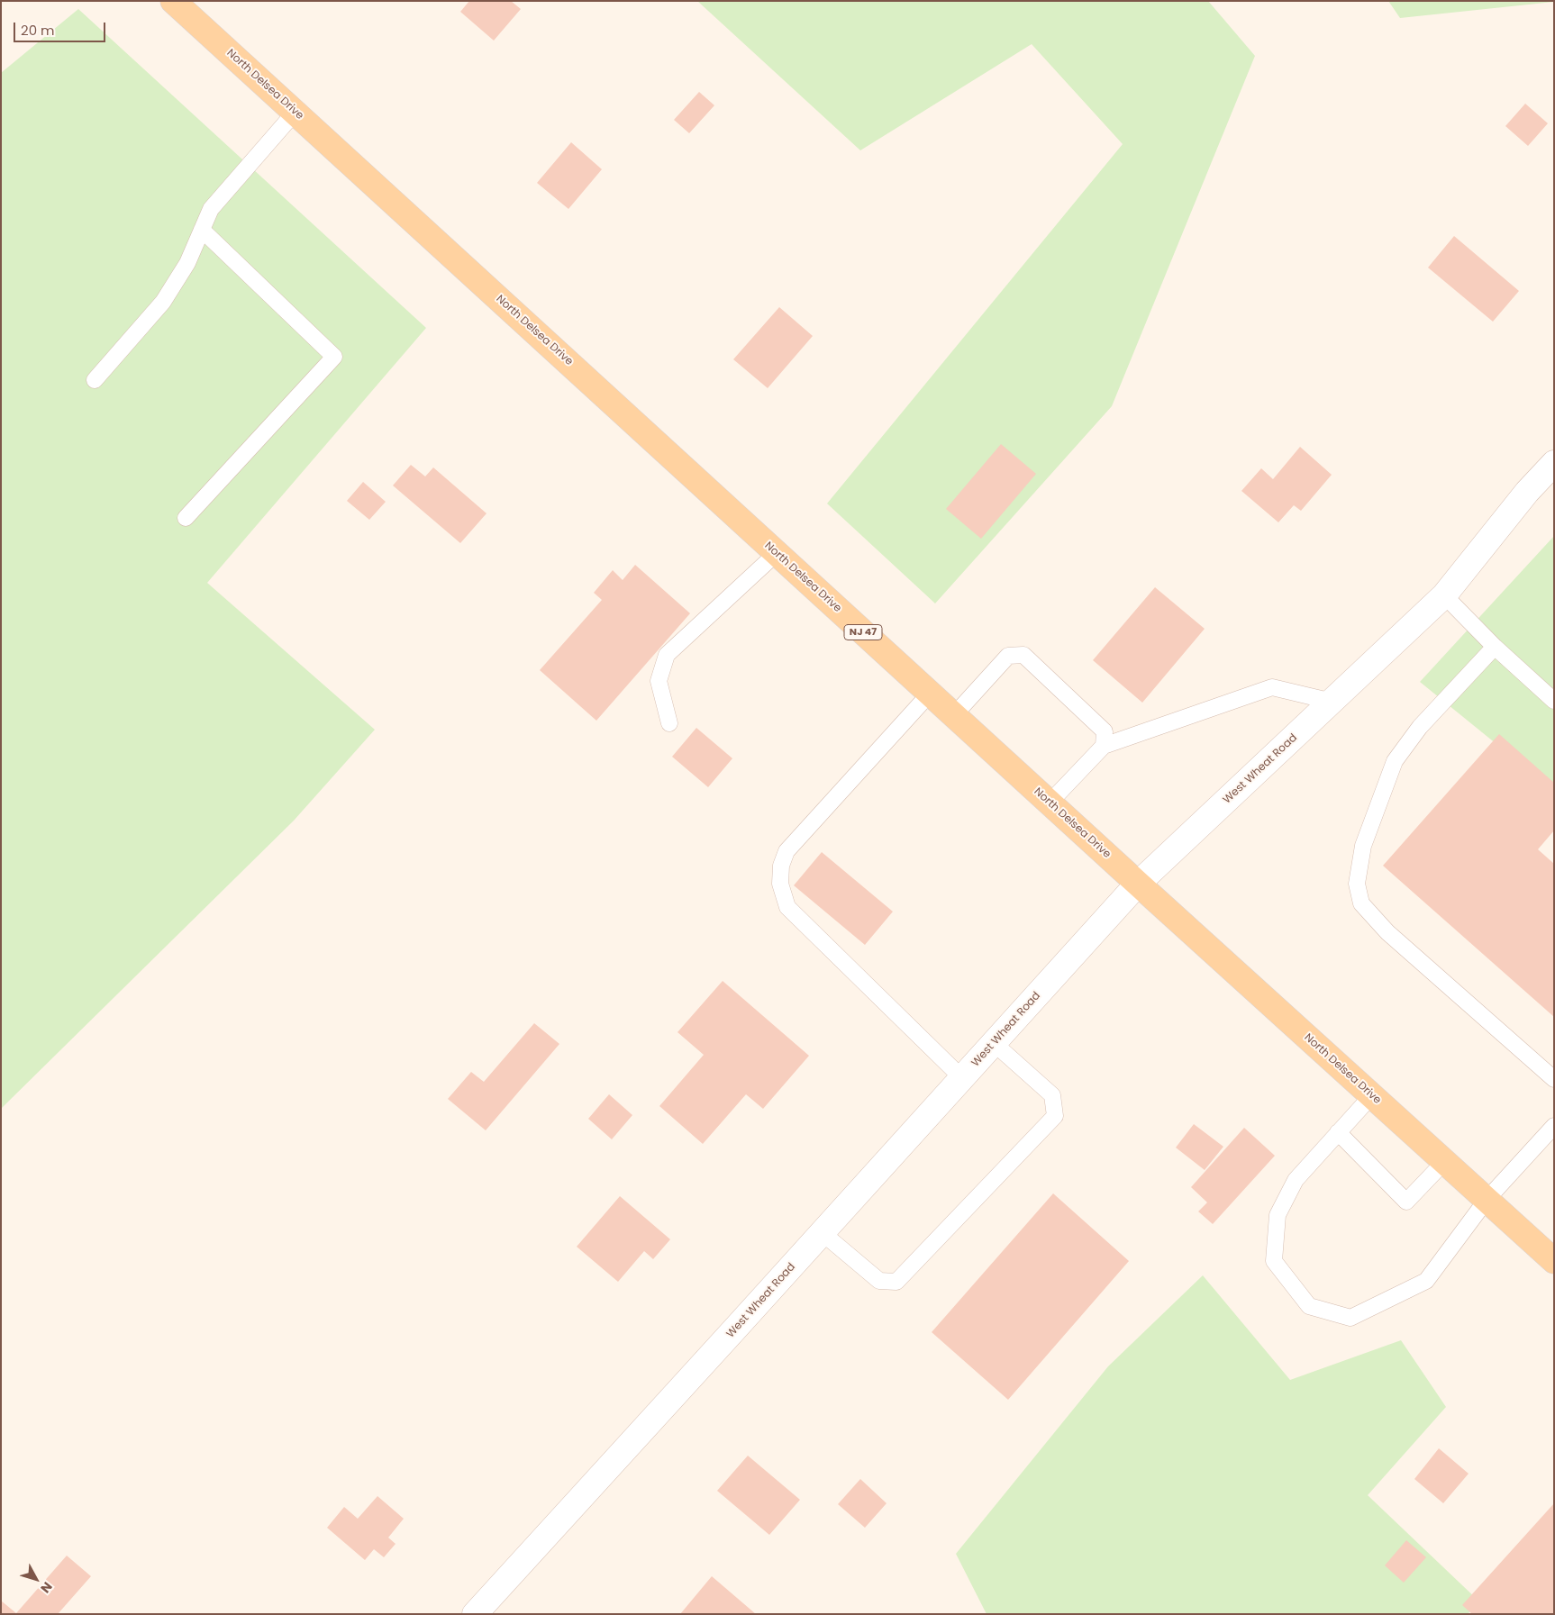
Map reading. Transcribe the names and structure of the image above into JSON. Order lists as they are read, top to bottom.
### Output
{
  "streets": {
    "main road": ["North Delsea Drive", "NJ 47"],
    "street": ["West Wheat Road"]
  },
  "crossings": [
    ["North Delsea Drive", "West Wheat Road"]
  ],
  "scale_bar": "20 m",
  "north": "bottom right"
}
